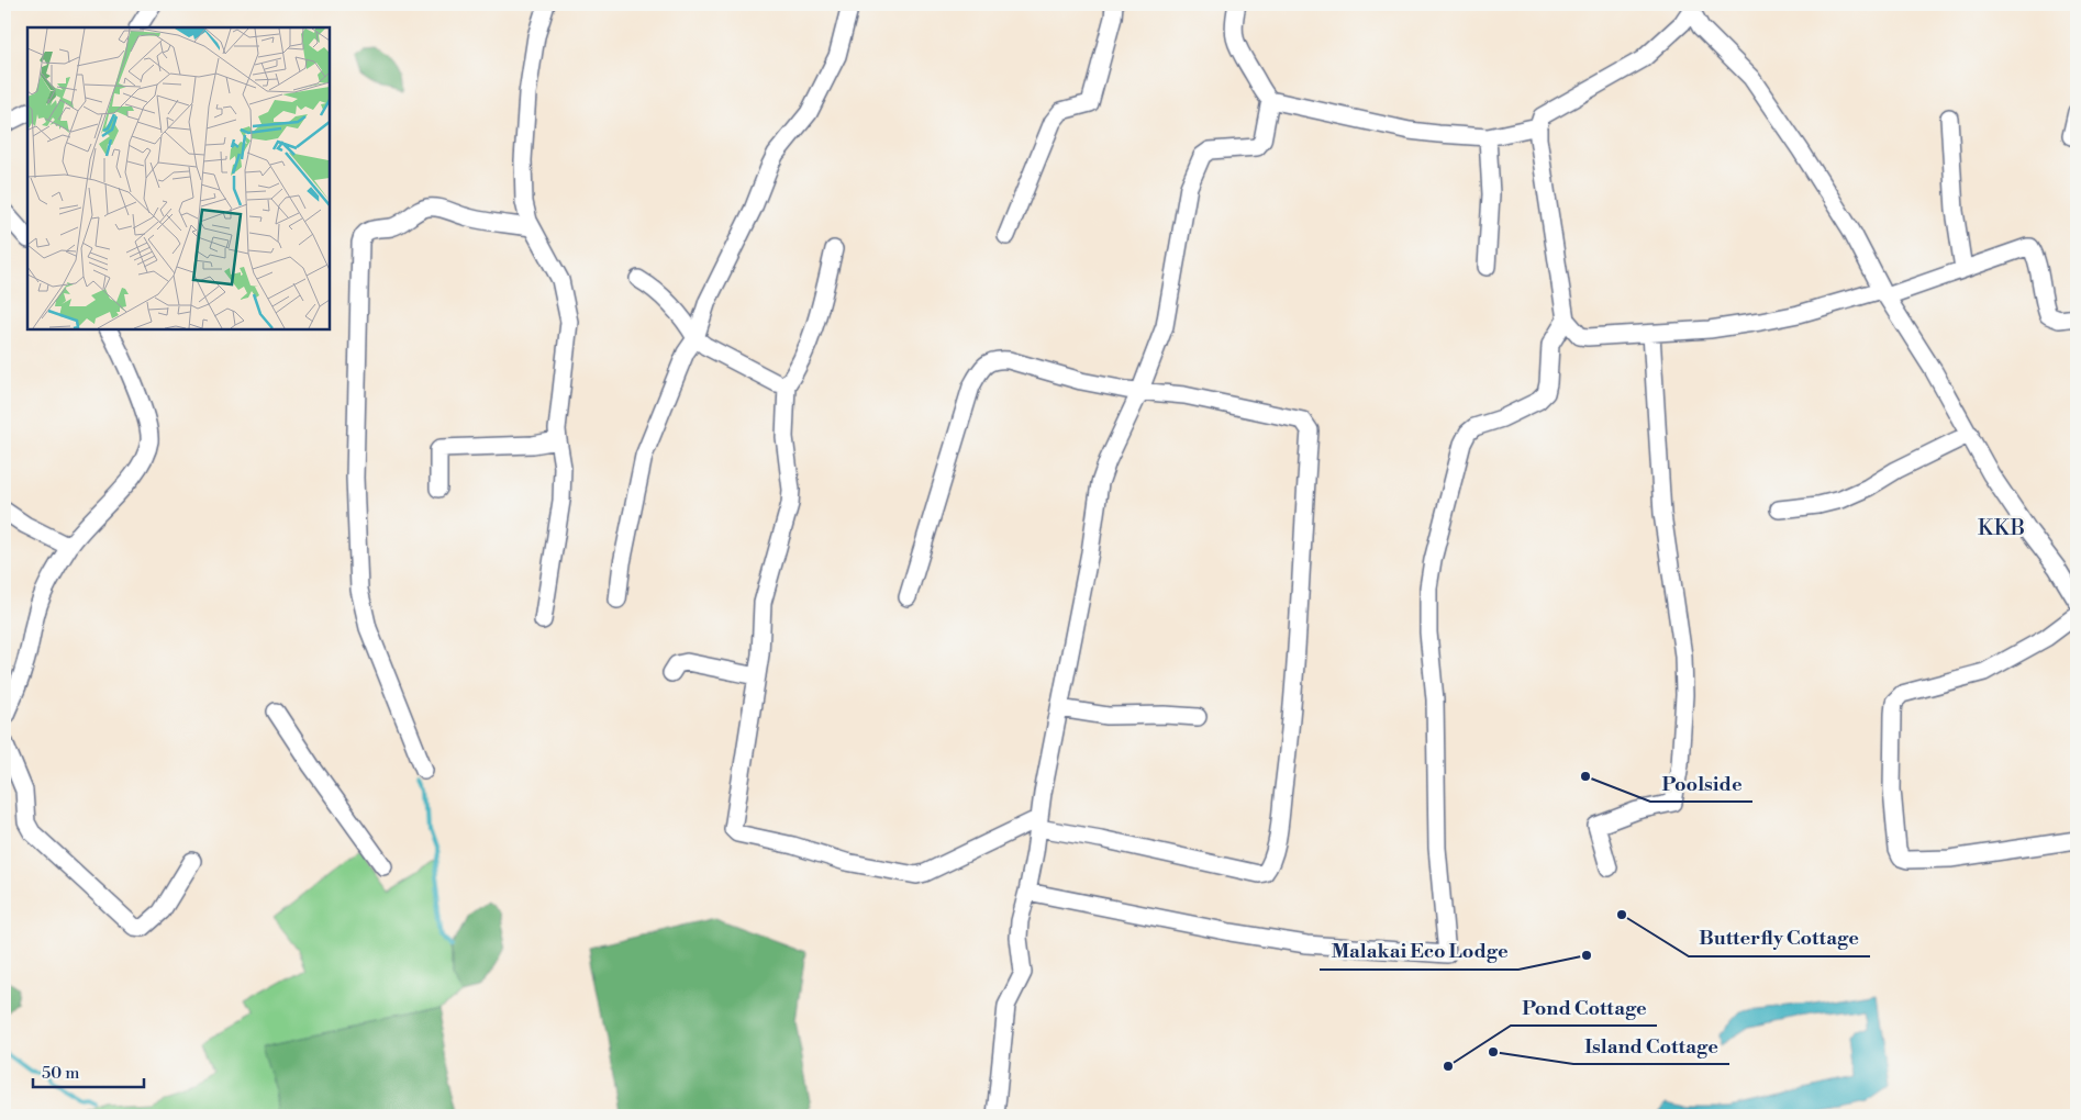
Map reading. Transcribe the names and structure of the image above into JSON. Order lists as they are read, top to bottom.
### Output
{
  "districts": ["KKB"],
  "places": [
    "Poolside",
    "Butterfly Cottage",
    "Malakai Eco Lodge",
    "Island Cottage",
    "Pond Cottage"
  ],
  "scale_bar": "50 m"
}
